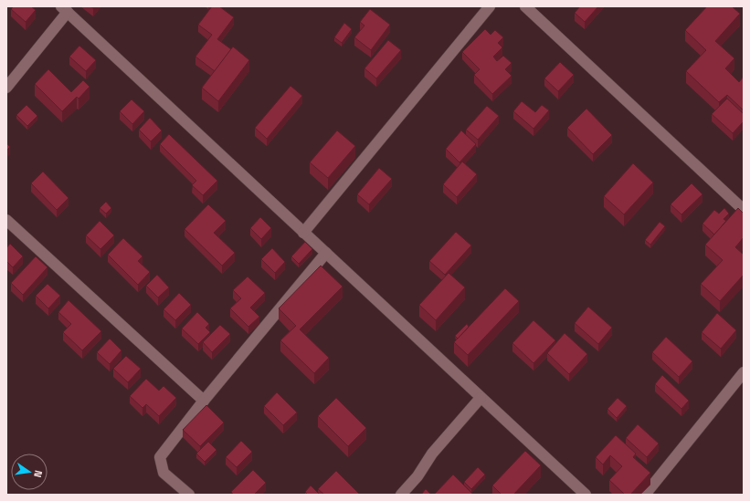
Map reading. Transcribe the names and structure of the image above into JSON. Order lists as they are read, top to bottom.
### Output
{
  "north": "right"
}
